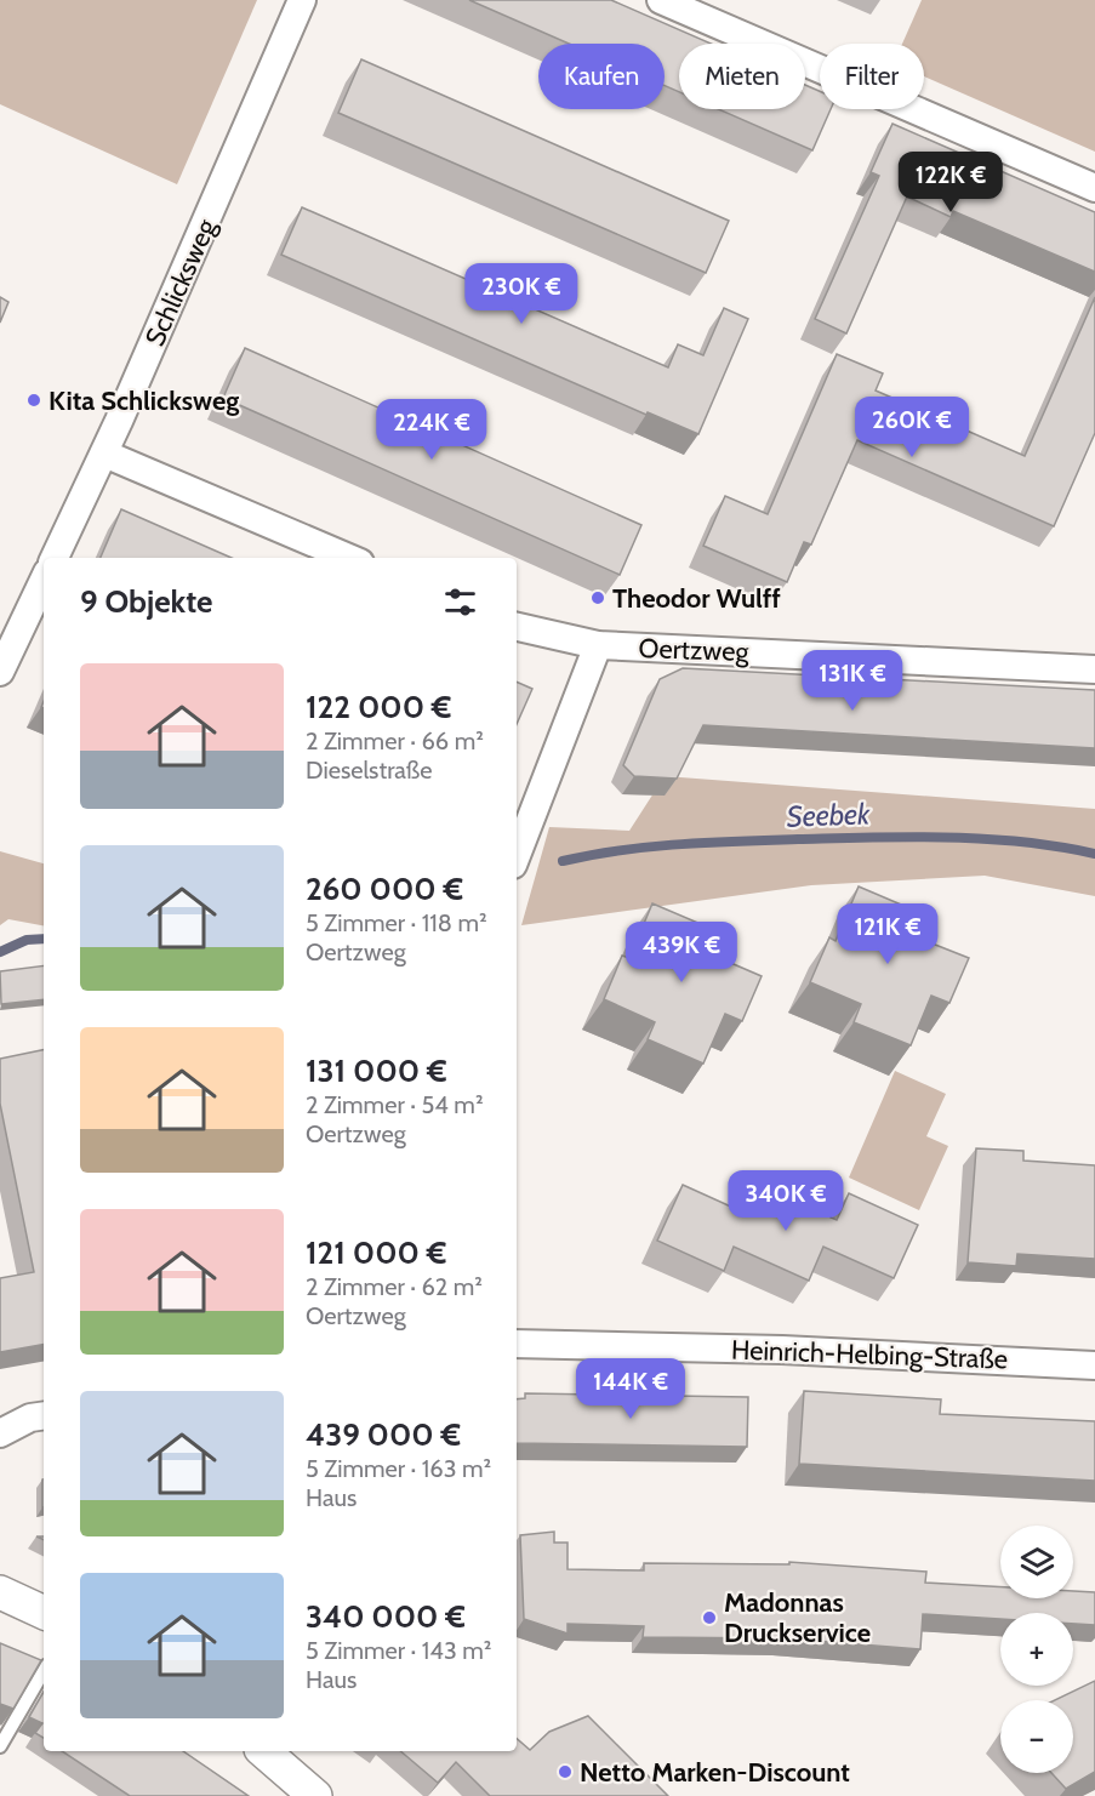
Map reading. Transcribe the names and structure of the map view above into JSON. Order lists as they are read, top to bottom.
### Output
{
  "streets": {
    "street": ["Schlicksweg", "Oertzweg", "Heinrich-Helbing-Straße"]
  },
  "water": ["Seebek"],
  "places": [
    "Kita Schlicksweg",
    "Theodor Wulff",
    "Madonnas Druckservice",
    "Netto Marken-Discount"
  ],
  "page": {
    "chip": ["Kaufen", "Mieten", "Filter"],
    "price": [
      "122K €",
      "230K €",
      "260K €",
      "224K €",
      "131K €",
      "121K €",
      "439K €",
      "340K €",
      "144K €"
    ],
    "heading": "9 Objekte",
    "list": [
      {
        "name": "122 000 €",
        "note": "2 Zimmer · 66 m² · Dieselstraße"
      },
      {
        "name": "260 000 €",
        "note": "5 Zimmer · 118 m² · Oertzweg"
      },
      {
        "name": "131 000 €",
        "note": "2 Zimmer · 54 m² · Oertzweg"
      },
      {
        "name": "121 000 €",
        "note": "2 Zimmer · 62 m² · Oertzweg"
      },
      {
        "name": "439 000 €",
        "note": "5 Zimmer · 163 m² · Haus"
      },
      {
        "name": "340 000 €",
        "note": "5 Zimmer · 143 m² · Haus"
      }
    ],
    "map_buttons": ["+", "−"]
  }
}
